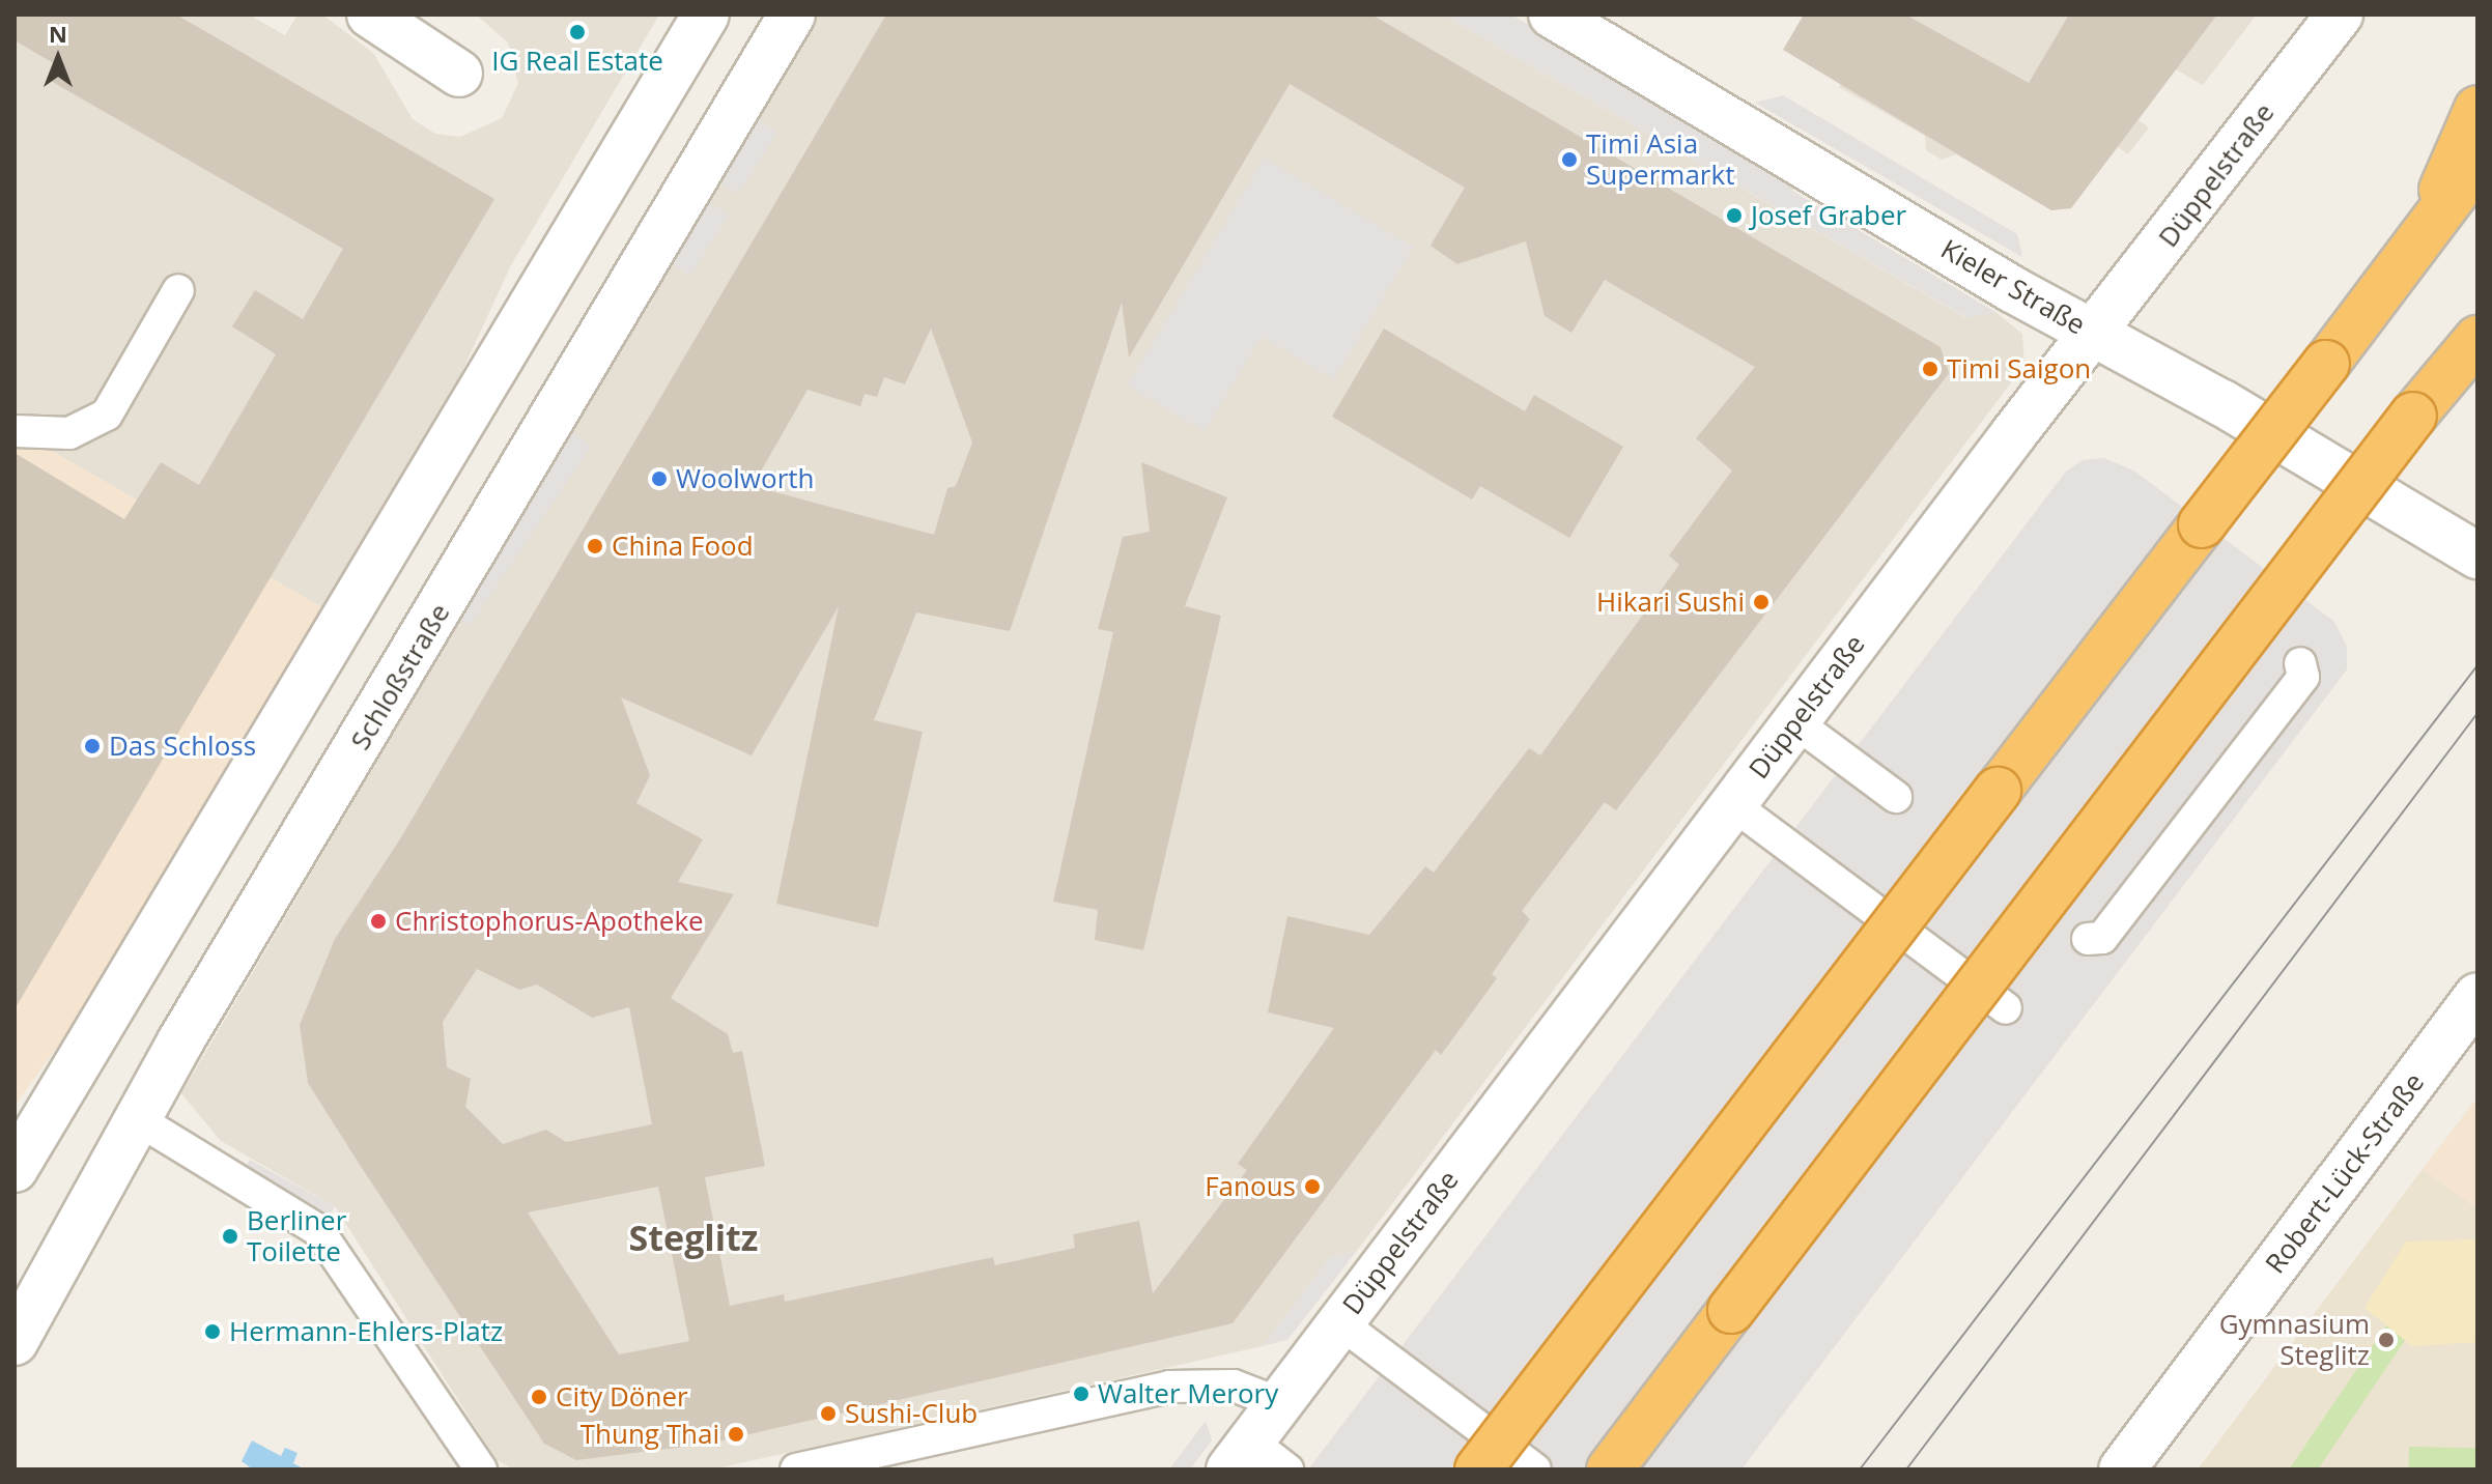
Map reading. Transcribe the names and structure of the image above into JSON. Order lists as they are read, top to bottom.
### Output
{
  "streets": {
    "street": [
      "Düppelstraße",
      "Kieler Straße",
      "Schloßstraße",
      "Robert-Lück-Straße"
    ]
  },
  "crossings": [
    ["Düppelstraße", "Kieler Straße"]
  ],
  "districts": ["Steglitz"],
  "places": [
    "IG Real Estate",
    "Timi Asia Supermarkt",
    "Josef Graber",
    "Timi Saigon",
    "Woolworth",
    "China Food",
    "Hikari Sushi",
    "Das Schloss",
    "Christophorus-Apotheke",
    "Fanous",
    "Berliner Toilette",
    "Hermann-Ehlers-Platz",
    "Gymnasium Steglitz",
    "Walter Merory",
    "City Döner",
    "Sushi-Club",
    "Thung Thai"
  ],
  "north": "top"
}
